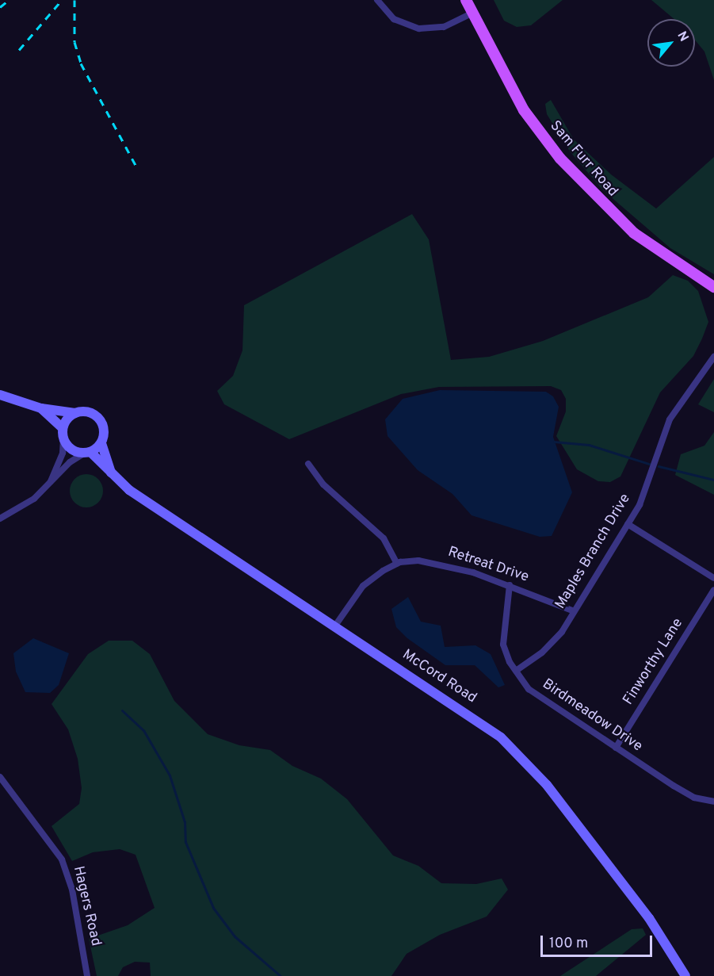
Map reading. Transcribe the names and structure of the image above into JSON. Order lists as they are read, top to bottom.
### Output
{
  "streets": {
    "main road": ["Sam Furr Road"],
    "street": [
      "Maples Branch Drive",
      "Retreat Drive",
      "Finworthy Lane",
      "McCord Road",
      "Birdmeadow Drive",
      "Hagers Road"
    ]
  },
  "crossings": [
    ["Maples Branch Drive", "Retreat Drive"],
    ["Maples Branch Drive", "Birdmeadow Drive"],
    ["Retreat Drive", "Birdmeadow Drive"],
    ["Finworthy Lane", "Birdmeadow Drive"]
  ],
  "scale_bar": "100 m",
  "north": "top right"
}
